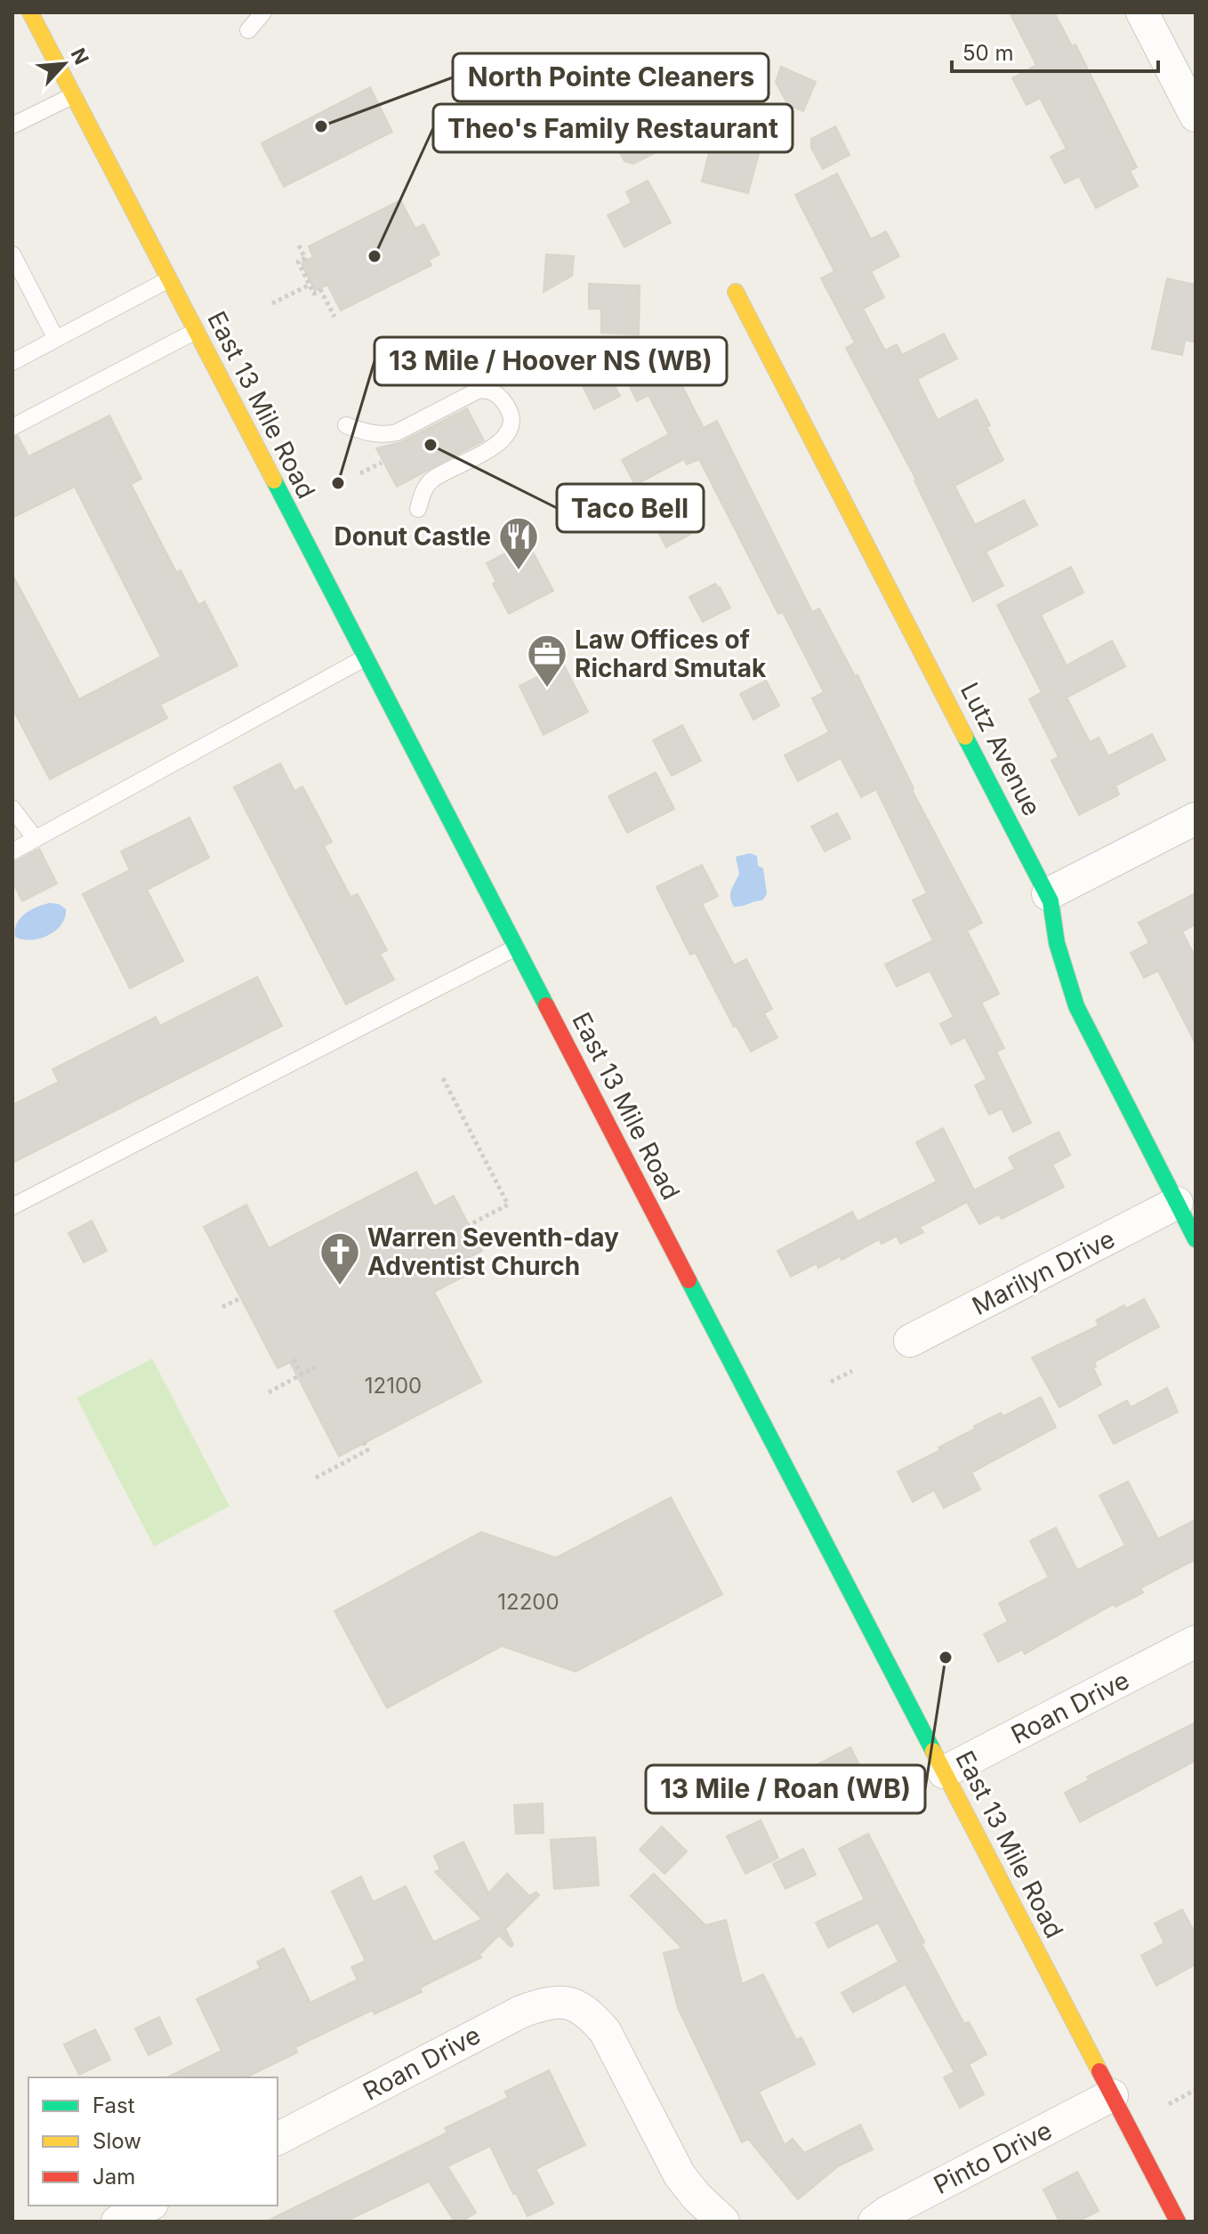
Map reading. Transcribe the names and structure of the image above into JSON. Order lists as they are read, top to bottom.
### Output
{
  "streets": {
    "main road": ["East 13 Mile Road", "Lutz Avenue"],
    "street": ["Marilyn Drive", "Roan Drive", "Pinto Drive"]
  },
  "crossings": [
    ["East 13 Mile Road", "Roan Drive"],
    ["East 13 Mile Road", "Pinto Drive"],
    ["Lutz Avenue", "Marilyn Drive"]
  ],
  "places": {
    "other": [
      "North Pointe Cleaners",
      "Theo's Family Restaurant",
      "Taco Bell",
      "13 Mile / Hoover NS (WB)",
      "13 Mile / Roan (WB)"
    ],
    "restaurant": ["Donut Castle"],
    "office": ["Law Offices of Richard Smutak"],
    "church": ["Warren Seventh-day Adventist Church"]
  },
  "house_numbers": ["12100", "12200"],
  "legend": ["Fast", "Slow", "Jam"],
  "scale_bar": "50 m",
  "north": "top right"
}
